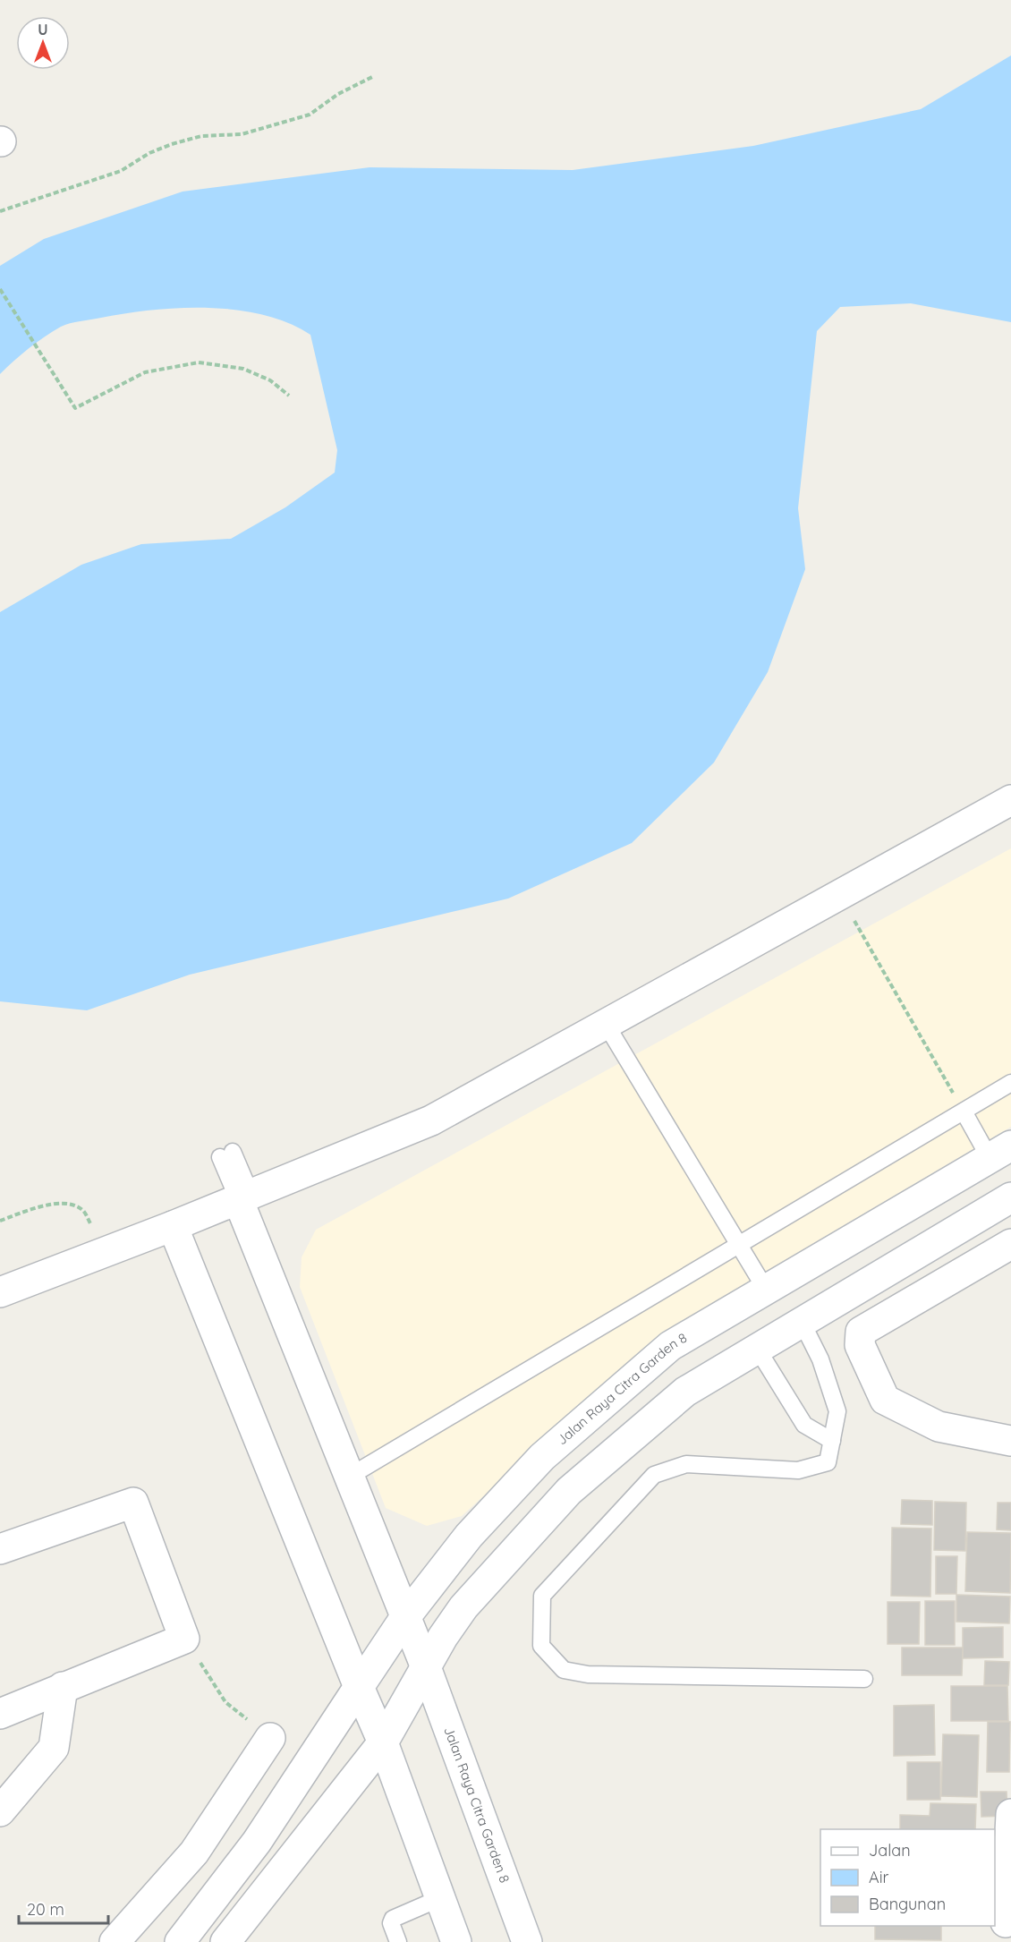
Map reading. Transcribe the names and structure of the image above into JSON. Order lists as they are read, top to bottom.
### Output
{
  "streets": {
    "street": ["Jalan Raya Citra Garden 8"]
  },
  "legend": ["Jalan", "Air", "Bangunan"],
  "scale_bar": "20 m",
  "north": "top"
}
